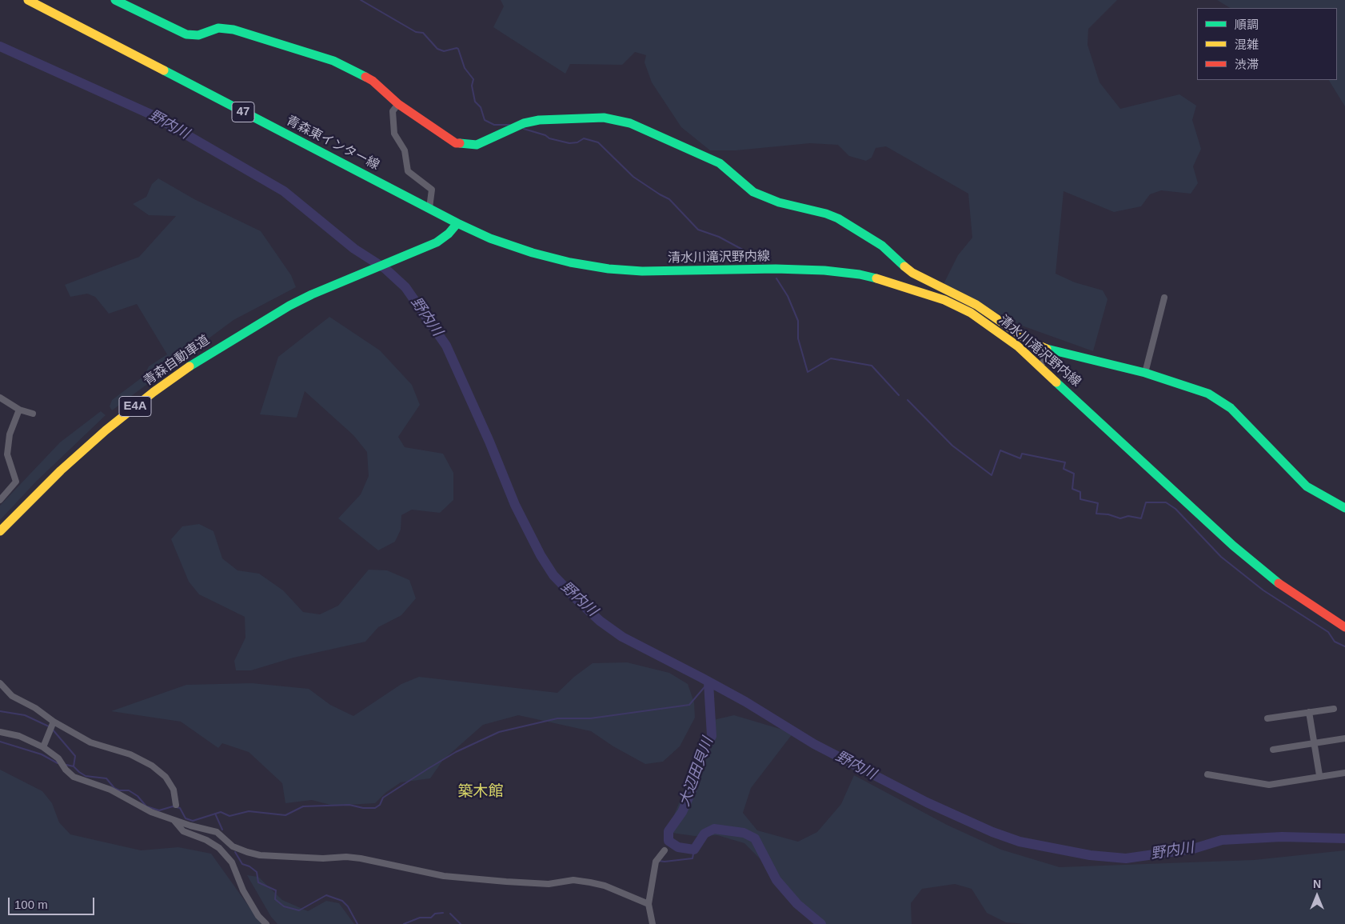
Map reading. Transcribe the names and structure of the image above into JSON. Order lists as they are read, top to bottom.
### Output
{
  "streets": {
    "main road": [
      "47",
      "青森東インター線",
      "清水川滝沢野内線",
      "青森自動車道",
      "E4A"
    ]
  },
  "crossings": [
    ["青森東インター線", "清水川滝沢野内線"],
    ["青森東インター線", "青森自動車道"],
    ["清水川滝沢野内線", "青森自動車道"]
  ],
  "districts": ["築木館"],
  "water": ["野内川", "大辺田貝川"],
  "legend": ["順調", "混雑", "渋滞"],
  "scale_bar": "100 m",
  "north": "top"
}
